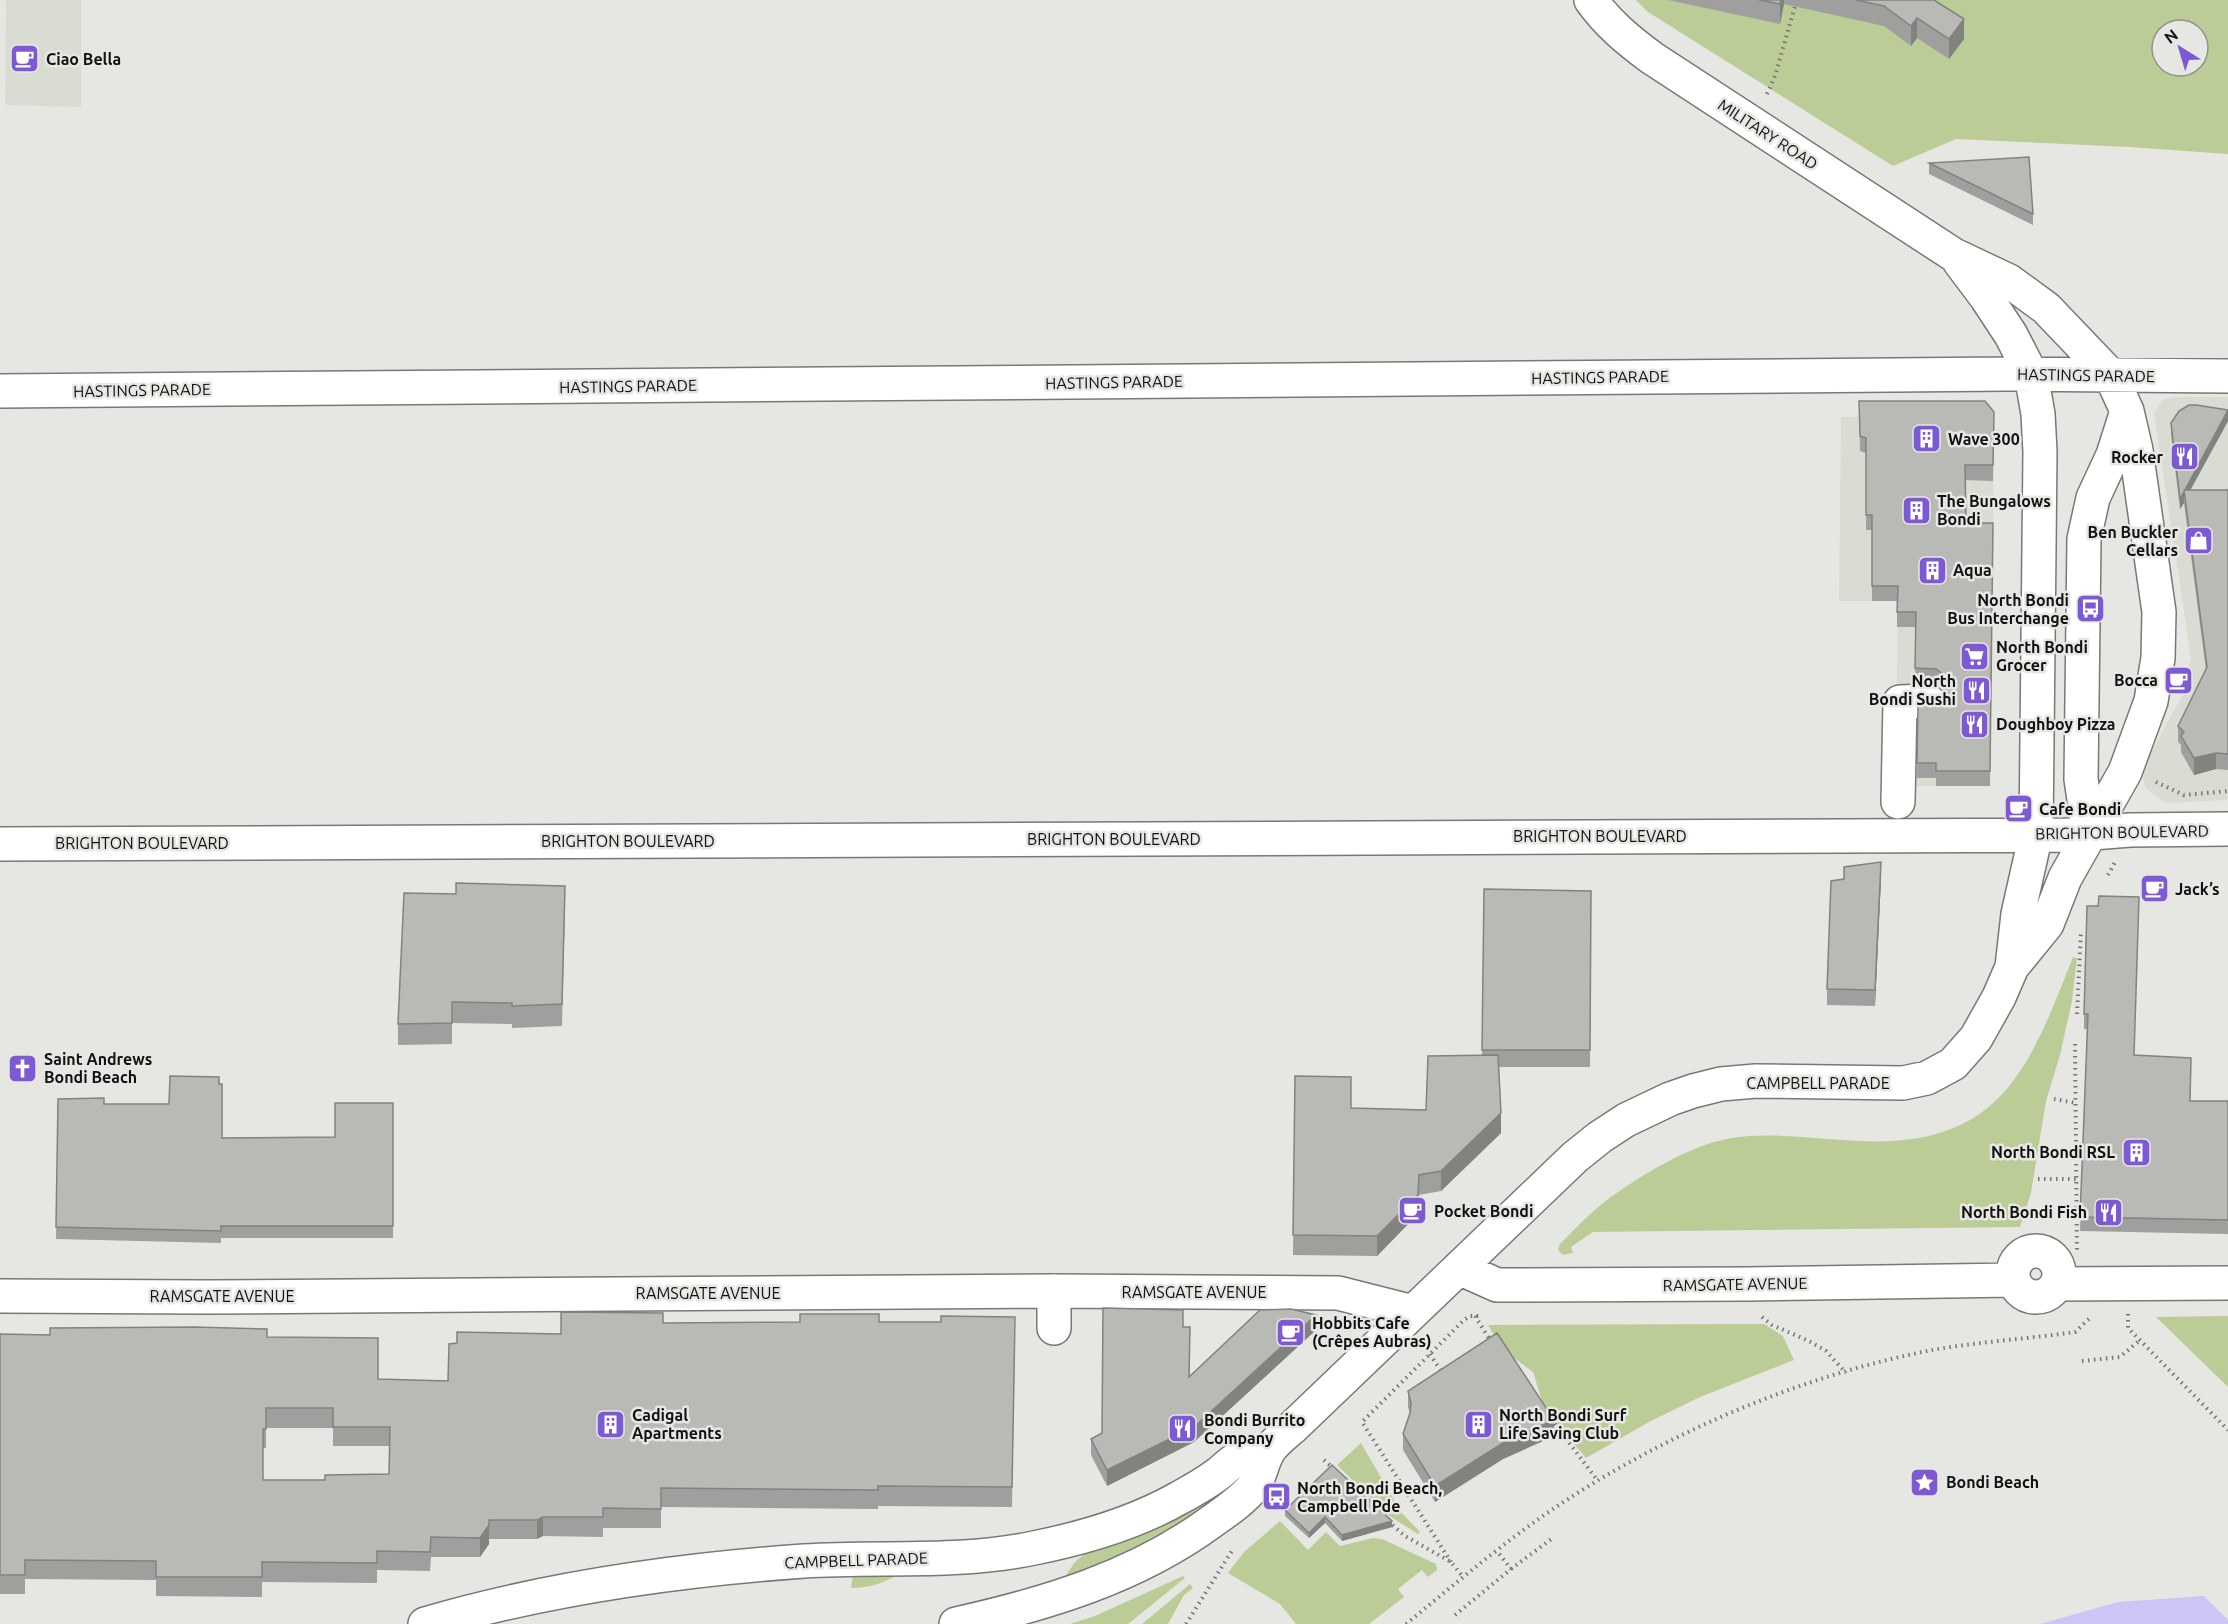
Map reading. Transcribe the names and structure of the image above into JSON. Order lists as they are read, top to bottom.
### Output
{
  "streets": {
    "street": [
      "MILITARY ROAD",
      "HASTINGS PARADE",
      "BRIGHTON BOULEVARD",
      "CAMPBELL PARADE",
      "RAMSGATE AVENUE"
    ]
  },
  "crossings": [
    ["MILITARY ROAD", "CAMPBELL PARADE"],
    ["HASTINGS PARADE", "CAMPBELL PARADE"],
    ["BRIGHTON BOULEVARD", "CAMPBELL PARADE"],
    ["CAMPBELL PARADE", "RAMSGATE AVENUE"]
  ],
  "places": {
    "cafe": [
      "Ciao Bella",
      "Bocca",
      "Cafe Bondi",
      "Jack’s",
      "Pocket Bondi",
      "Hobbits Cafe (Crêpes Aubras)"
    ],
    "building": [
      "Wave 300",
      "The Bungalows Bondi",
      "Aqua",
      "North Bondi RSL",
      "Cadigal Apartments",
      "North Bondi Surf Life Saving Club"
    ],
    "restaurant": [
      "Rocker",
      "North Bondi Sushi",
      "Doughboy Pizza",
      "North Bondi Fish",
      "Bondi Burrito Company"
    ],
    "shop": ["Ben Buckler Cellars"],
    "bus stop": ["North Bondi Bus Interchange", "North Bondi Beach, Campbell Pde"],
    "supermarket": ["North Bondi Grocer"],
    "church": ["Saint Andrews Bondi Beach"],
    "place": ["Bondi Beach"]
  },
  "north": "top left"
}
